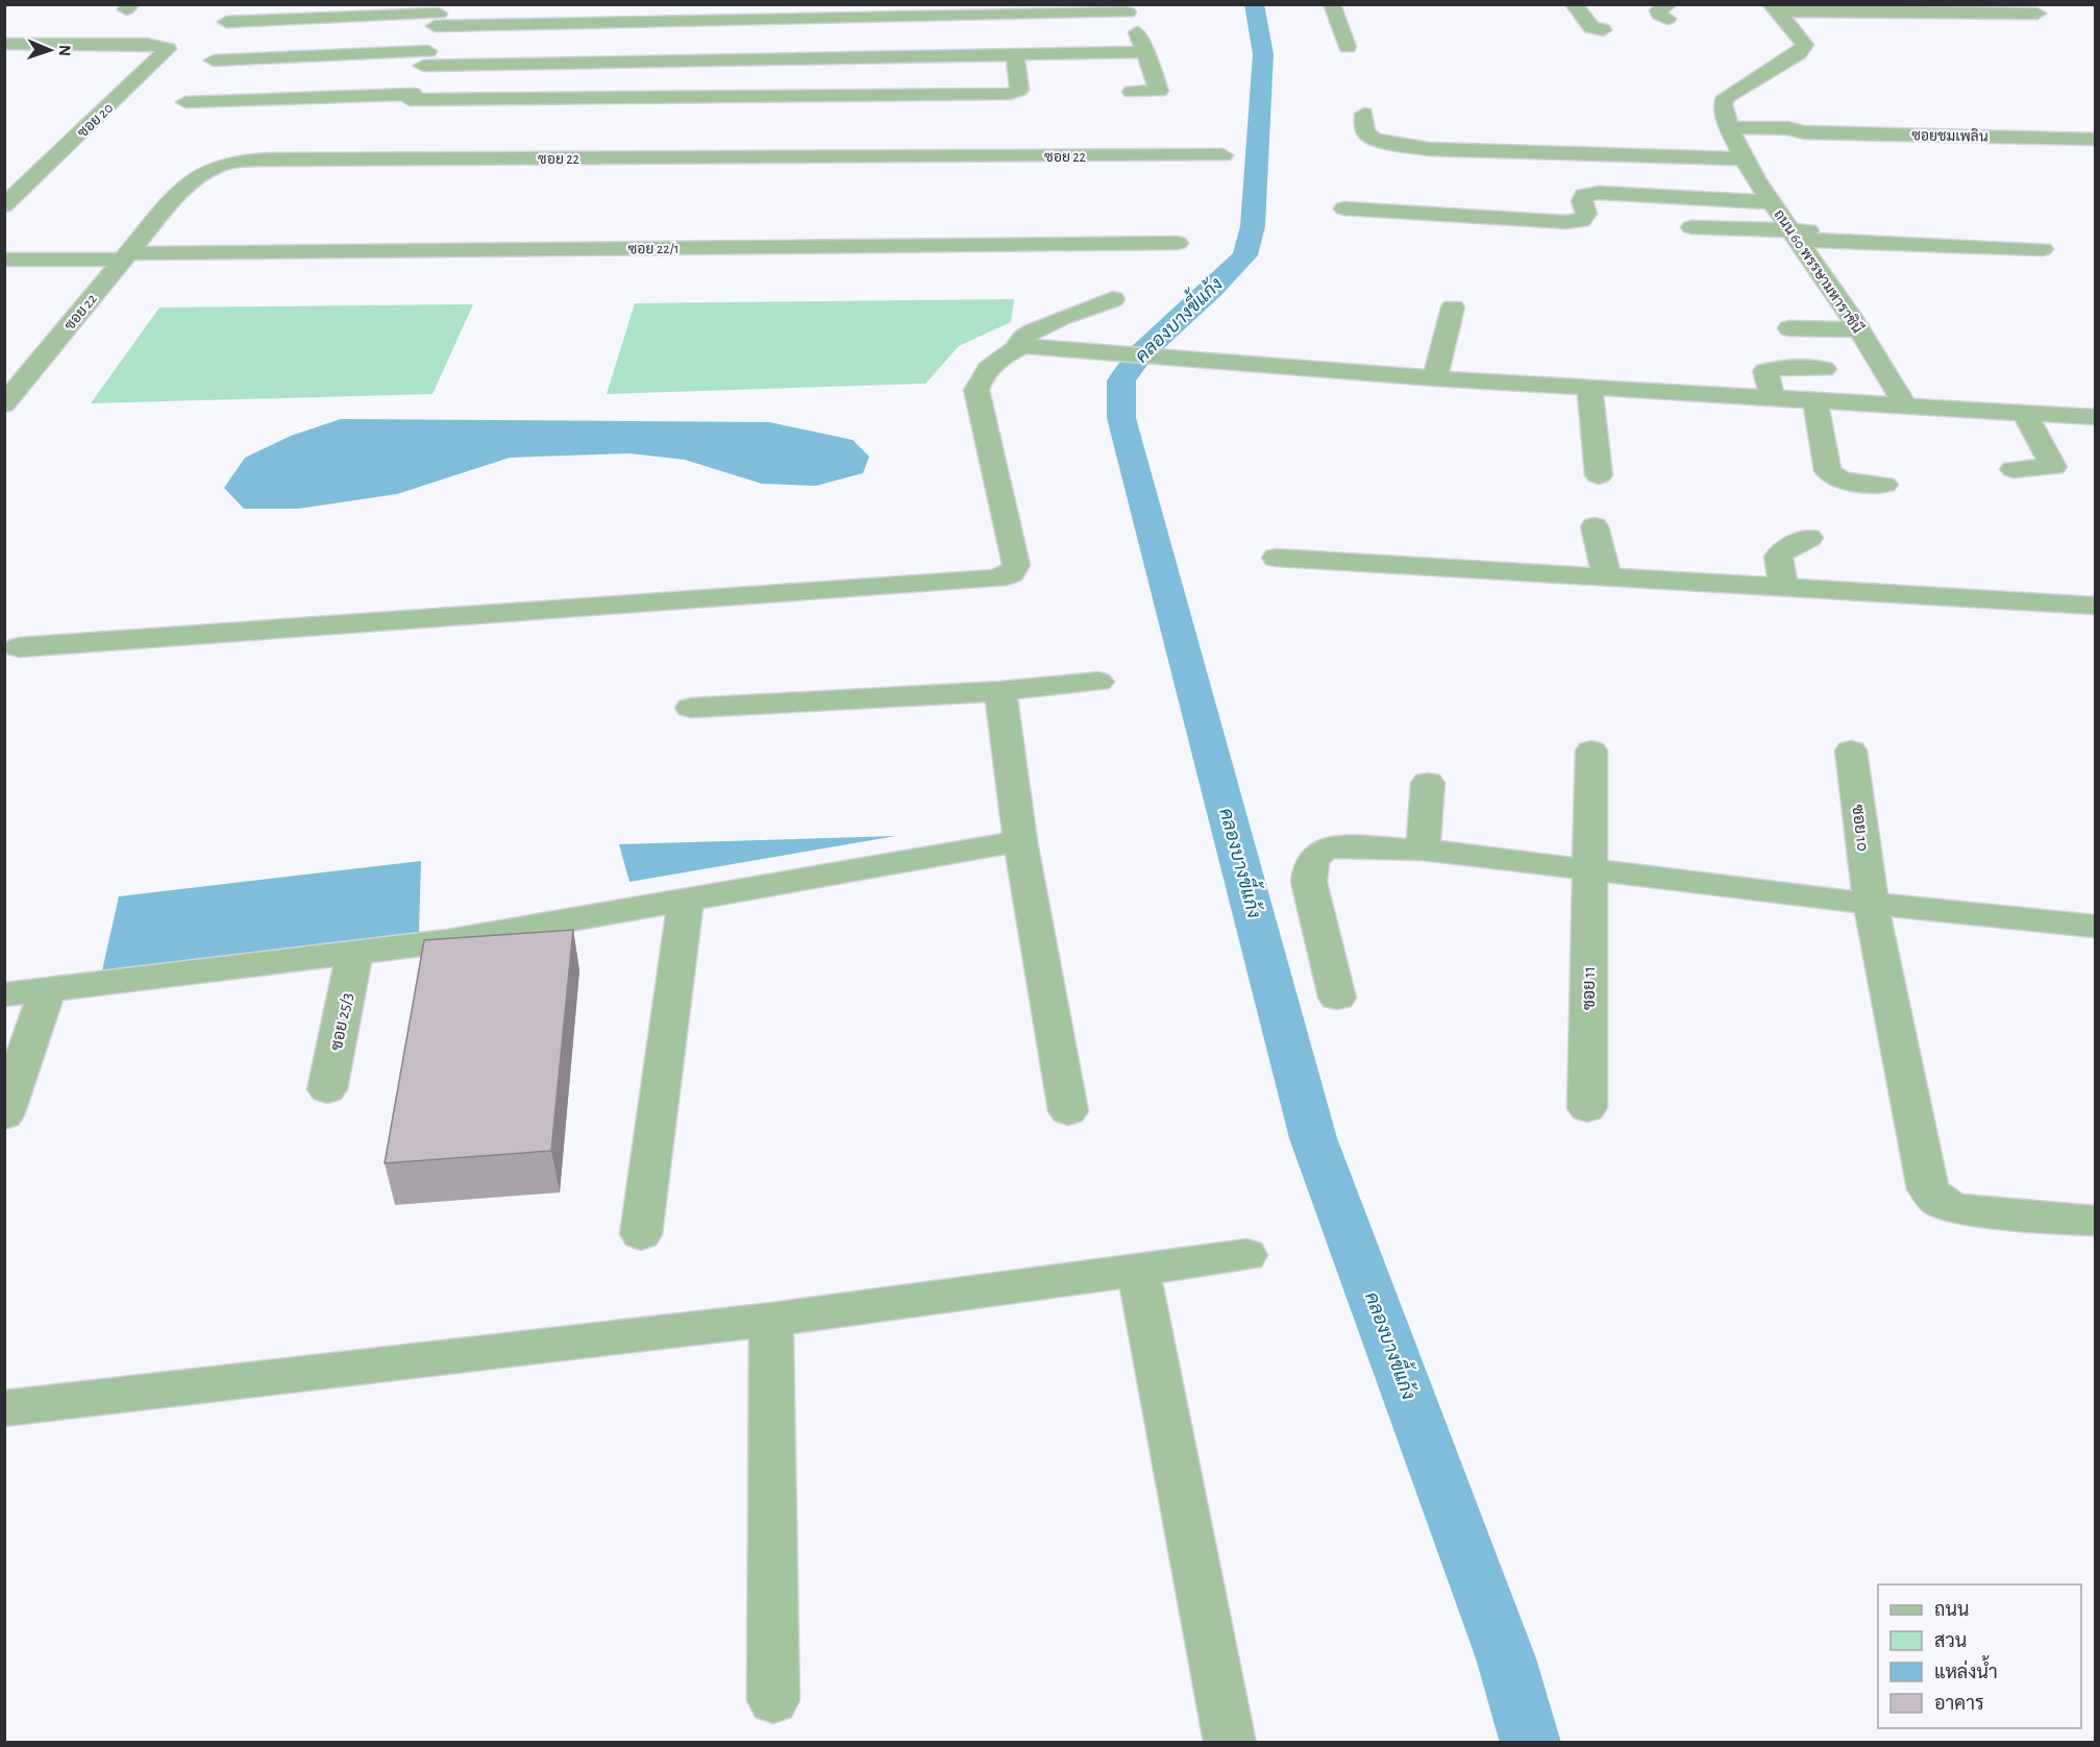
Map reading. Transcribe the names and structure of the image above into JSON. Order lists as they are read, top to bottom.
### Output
{
  "streets": {
    "street": [
      "ซอย 20",
      "ซอยชมเพลิน",
      "ซอย 22",
      "ซอย 22/1",
      "ถนน 60 พรรษามหาราชินี",
      "ซอย 10",
      "ซอย 11",
      "ซอย 25/3"
    ]
  },
  "crossings": [
    ["ซอยชมเพลิน", "ถนน 60 พรรษามหาราชินี"],
    ["ซอย 22", "ซอย 22/1"]
  ],
  "water": ["คลองบางขี้แก้ง"],
  "legend": [
    "ถนน",
    "สวน",
    "แหล่งน้ำ",
    "อาคาร"
  ],
  "north": "right"
}
